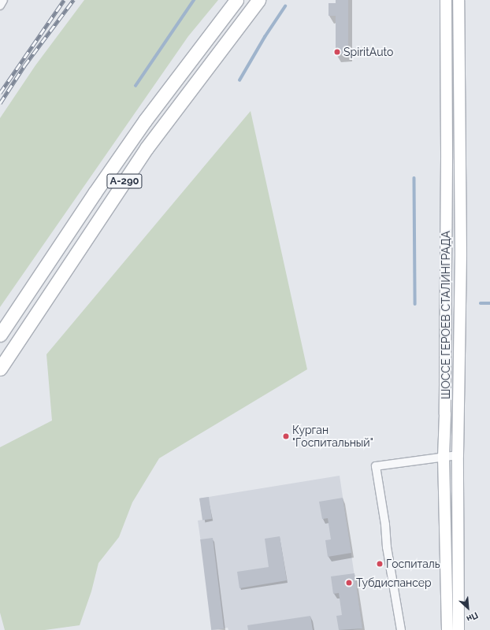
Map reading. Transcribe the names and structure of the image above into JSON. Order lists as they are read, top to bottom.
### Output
{
  "streets": {
    "highway": ["А-290"],
    "main road": ["ШОССЕ ГЕРОЕВ СТАЛИНГРАДА"]
  },
  "places": [
    "SpiritAuto",
    "Курган \"Госпитальный\"",
    "Госпиталь",
    "Тубдиспансер"
  ],
  "north": "bottom right"
}
